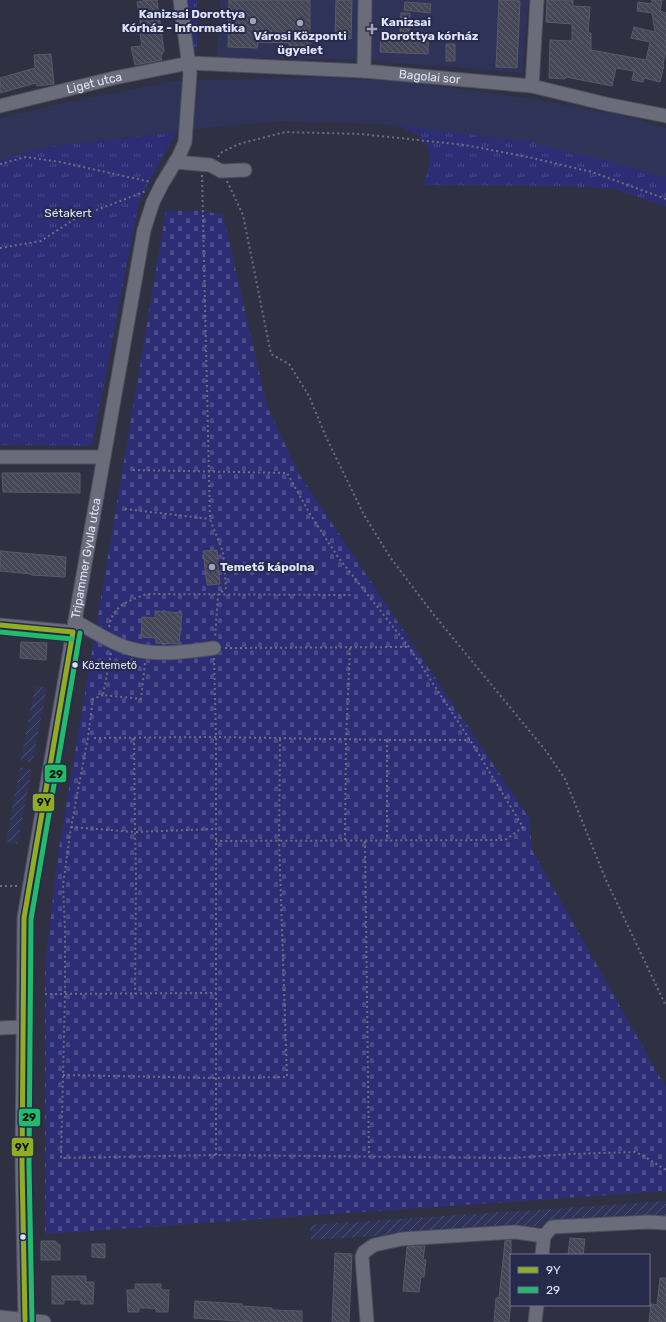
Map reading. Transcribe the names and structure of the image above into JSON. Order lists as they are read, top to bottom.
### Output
{
  "streets": {
    "street": ["Bagolai sor", "Liget utca", "Tripammer Gyula utca"]
  },
  "crossings": [
    ["Bagolai sor", "Liget utca"],
    ["Bagolai sor", "Tripammer Gyula utca"],
    ["Liget utca", "Tripammer Gyula utca"]
  ],
  "parks": ["Sétakert"],
  "places": {
    "other": [
      "Kanizsai Dorottya Kórház - Informatika",
      "Városi Központi ügyelet",
      "Temető kápolna",
      "Köztemető"
    ],
    "health": ["Kanizsai Dorottya kórház"]
  },
  "lines": ["transit line 9Y", "transit line 29"],
  "legend": ["9Y", "29"]
}
